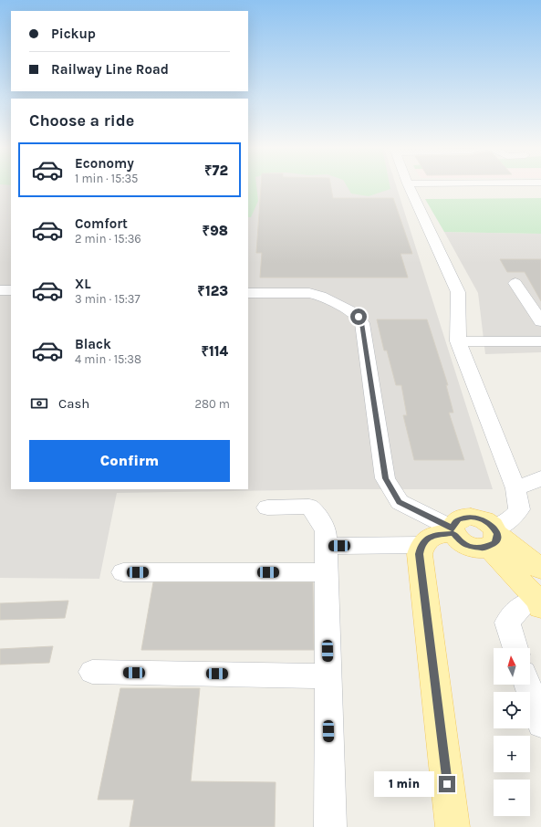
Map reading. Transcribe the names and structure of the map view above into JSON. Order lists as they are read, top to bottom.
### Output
{
  "north": "top",
  "page": {
    "banner": ["Pickup", "Railway Line Road"],
    "heading": "Choose a ride",
    "list": [
      {
        "name": "Economy",
        "note": "1 min · 15:35",
        "value": "₹72"
      },
      {
        "name": "Comfort",
        "note": "2 min · 15:36",
        "value": "₹98"
      },
      {
        "name": "XL",
        "note": "3 min · 15:37",
        "value": "₹123"
      },
      {
        "name": "Black",
        "note": "4 min · 15:38",
        "value": "₹114"
      }
    ],
    "pay": ["Cash", "280 m"],
    "buttons": "Confirm",
    "map_buttons": ["+", "−"],
    "bubble": "1 min"
  }
}
